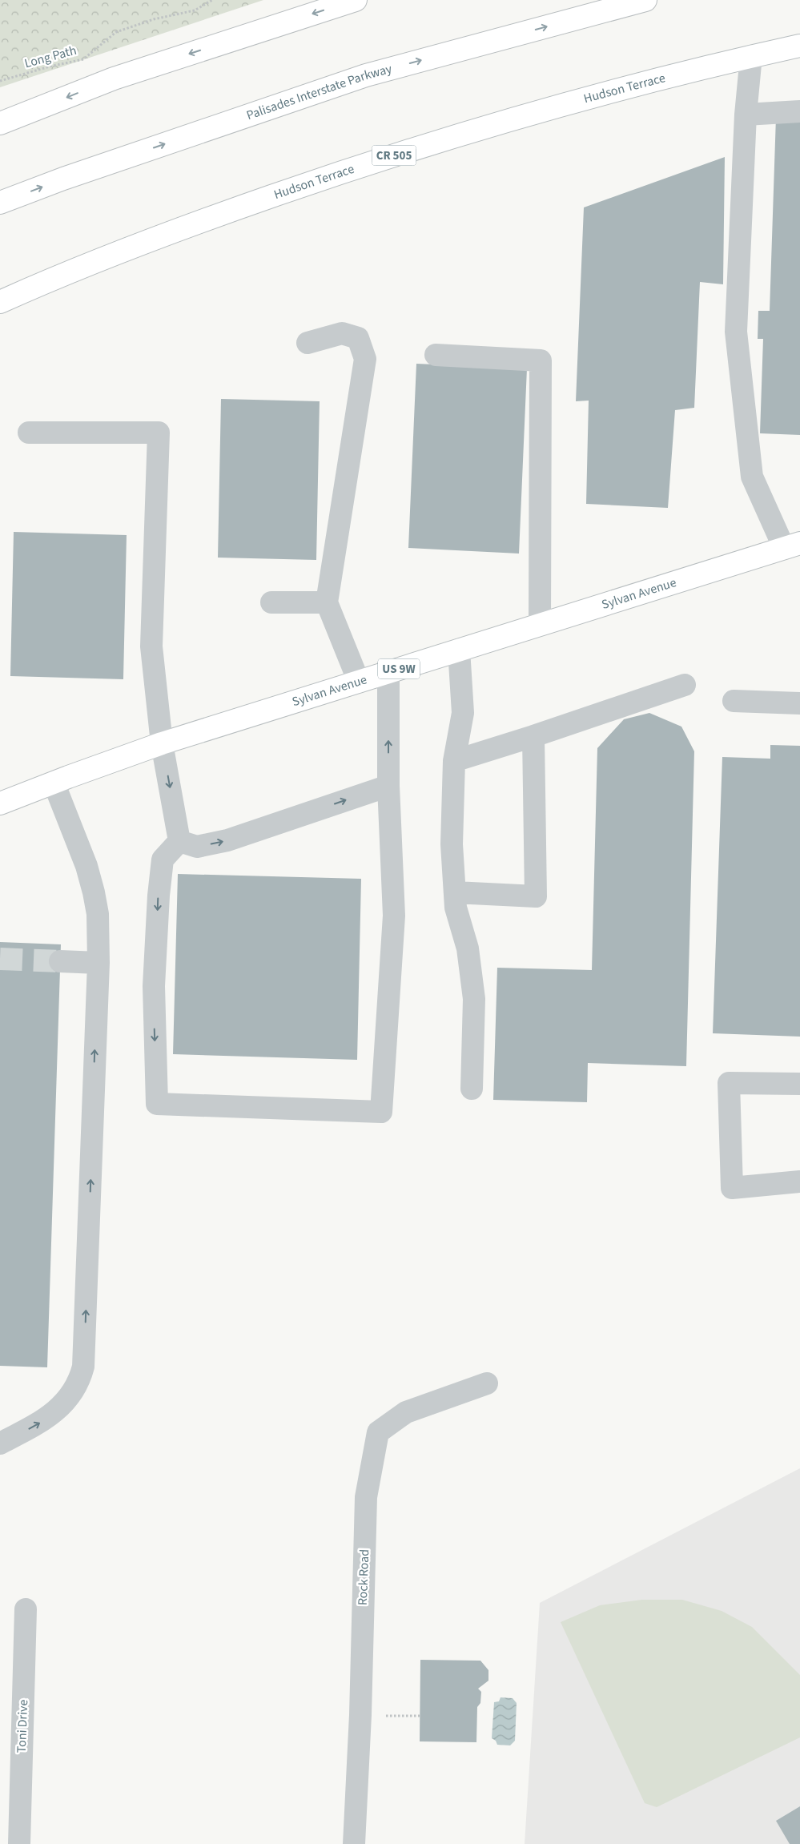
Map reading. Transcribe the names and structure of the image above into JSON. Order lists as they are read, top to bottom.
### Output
{
  "streets": {
    "main road": [
      "Hudson Terrace",
      "Palisades Interstate Parkway",
      "CR 505",
      "Sylvan Avenue",
      "US 9W"
    ],
    "street": ["Rock Road", "Toni Drive"],
    "path": ["Long Path"]
  }
}
